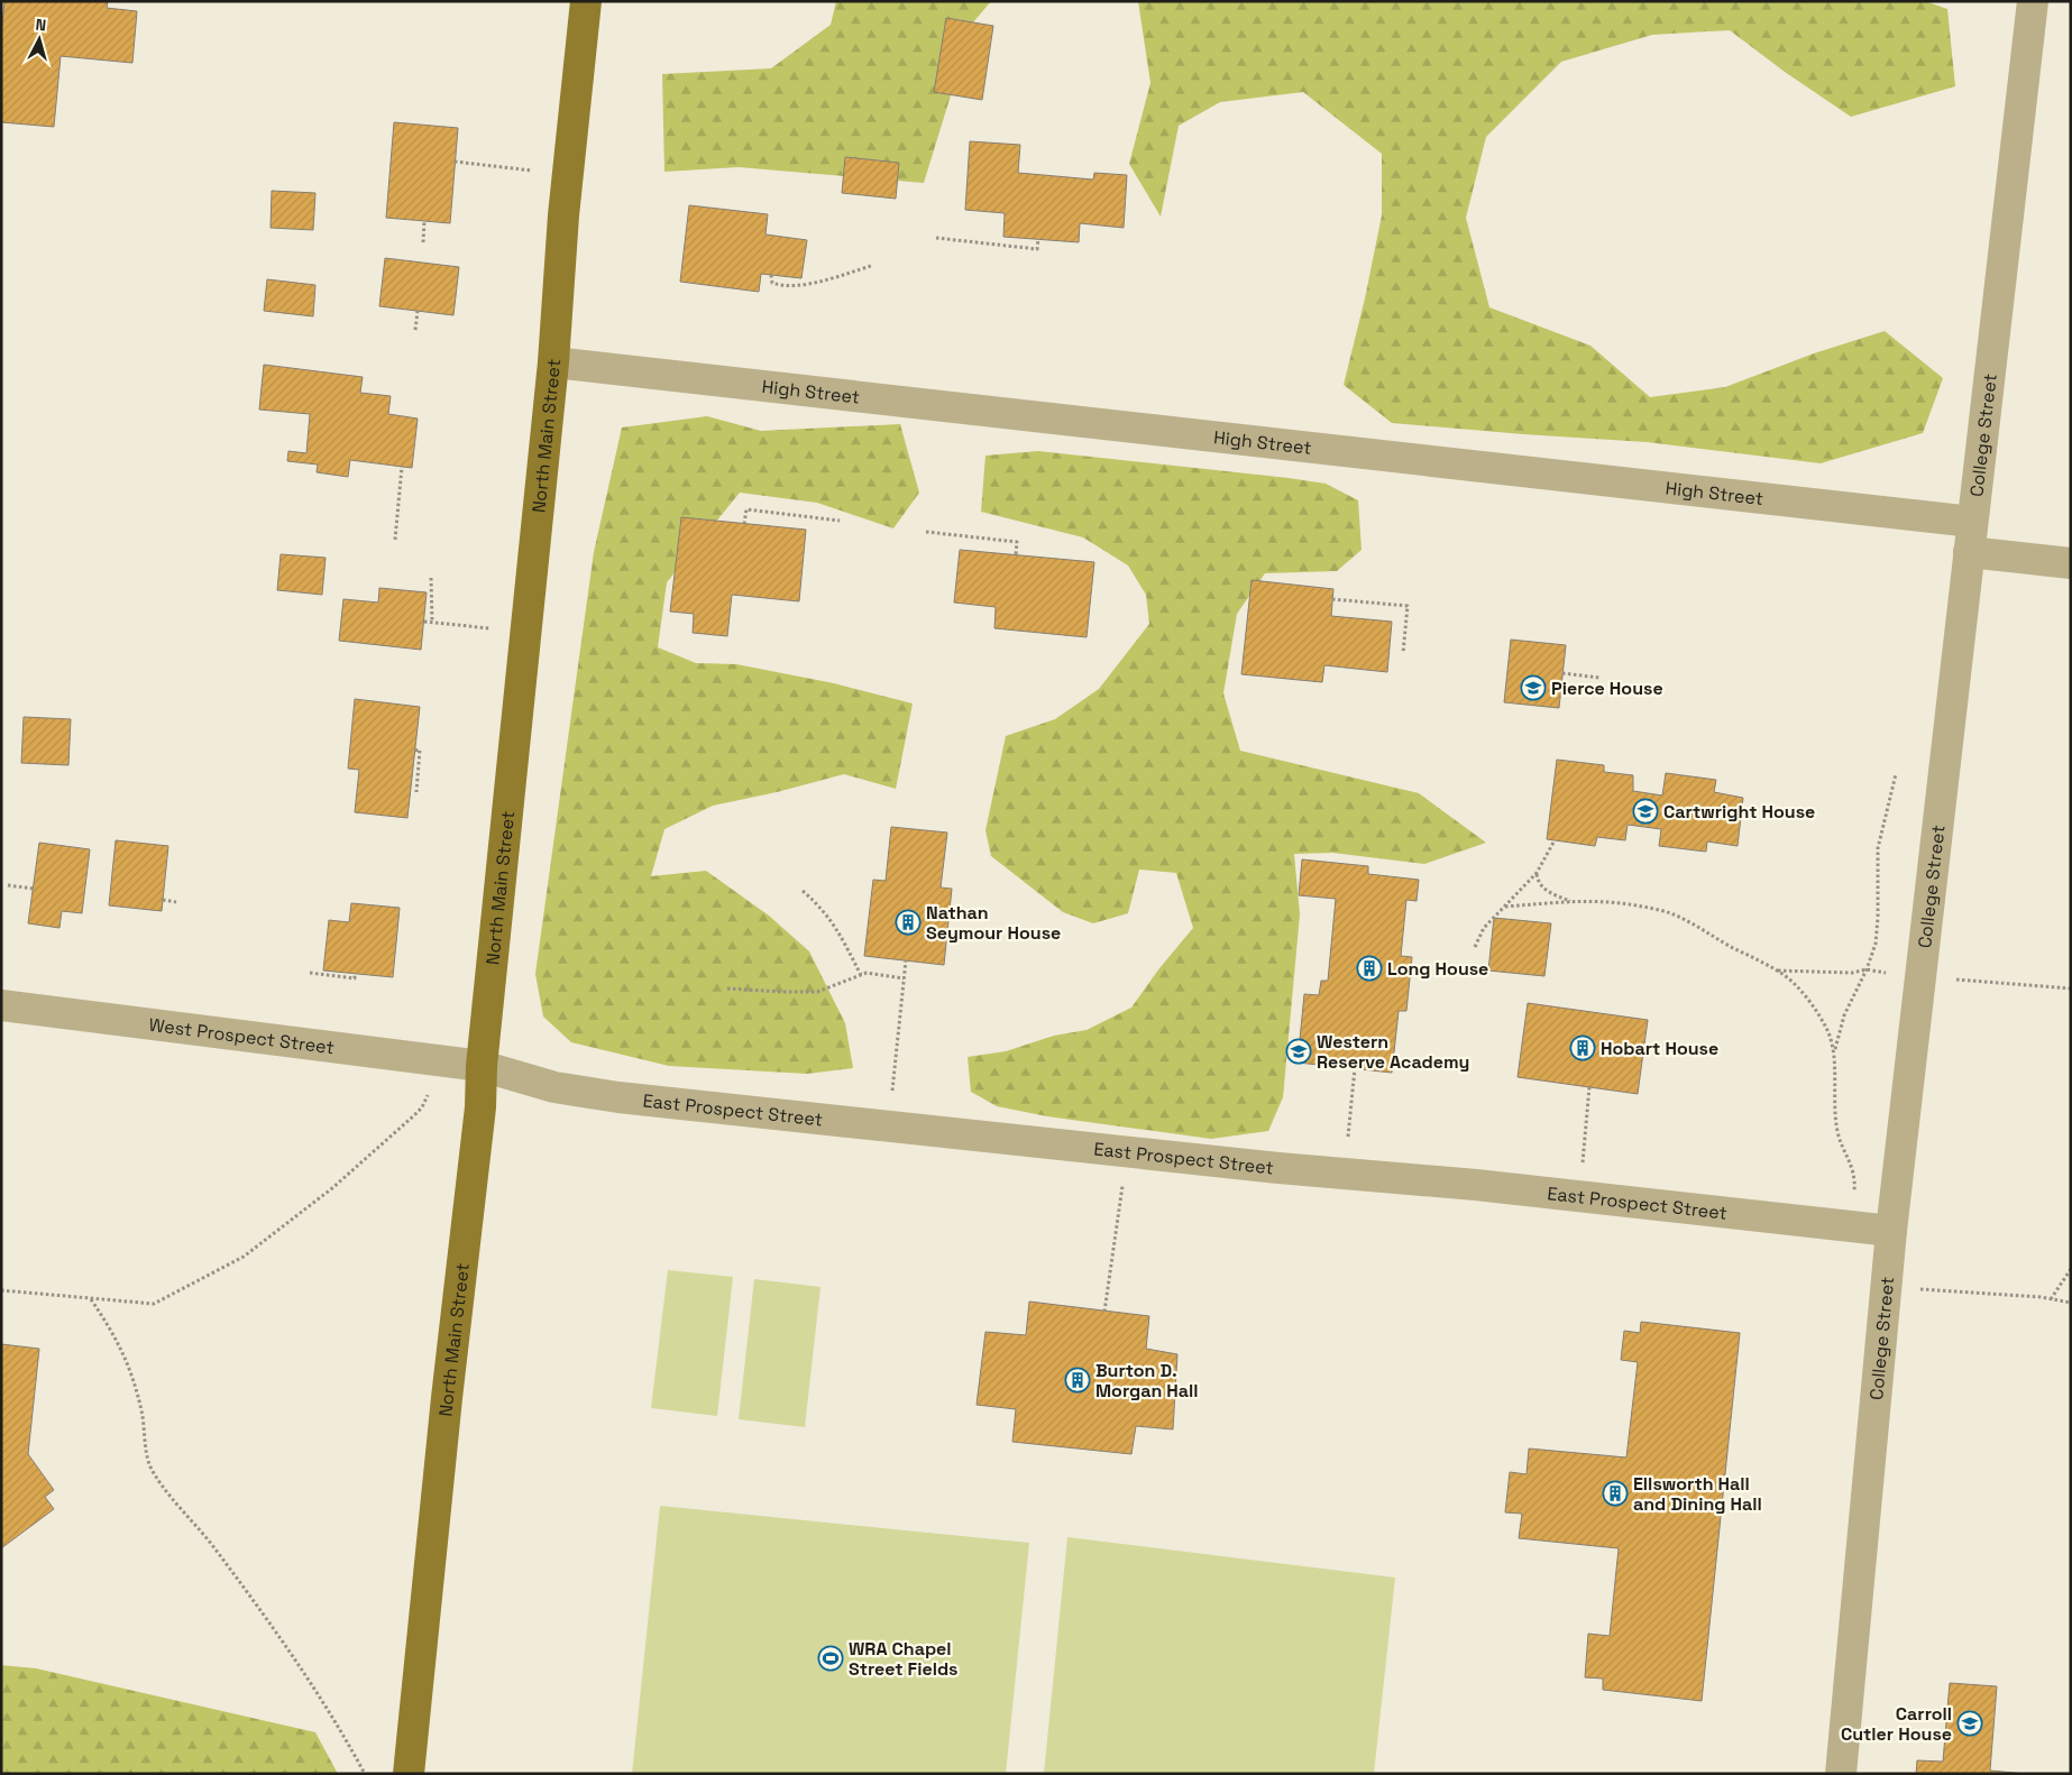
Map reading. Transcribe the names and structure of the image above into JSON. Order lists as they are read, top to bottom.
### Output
{
  "streets": {
    "main road": ["North Main Street"],
    "street": [
      "High Street",
      "College Street",
      "West Prospect Street",
      "East Prospect Street"
    ]
  },
  "crossings": [
    ["High Street", "North Main Street"],
    ["High Street", "College Street"],
    ["North Main Street", "West Prospect Street"],
    ["North Main Street", "East Prospect Street"],
    ["College Street", "East Prospect Street"],
    ["West Prospect Street", "East Prospect Street"]
  ],
  "places": {
    "school or university": [
      "Pierce House",
      "Cartwright House",
      "Western Reserve Academy",
      "Carroll Cutler House"
    ],
    "building": [
      "Nathan Seymour House",
      "Long House",
      "Hobart House",
      "Burton D. Morgan Hall",
      "Ellsworth Hall and Dining Hall"
    ],
    "sports": ["WRA Chapel Street Fields"]
  },
  "north": "top"
}
